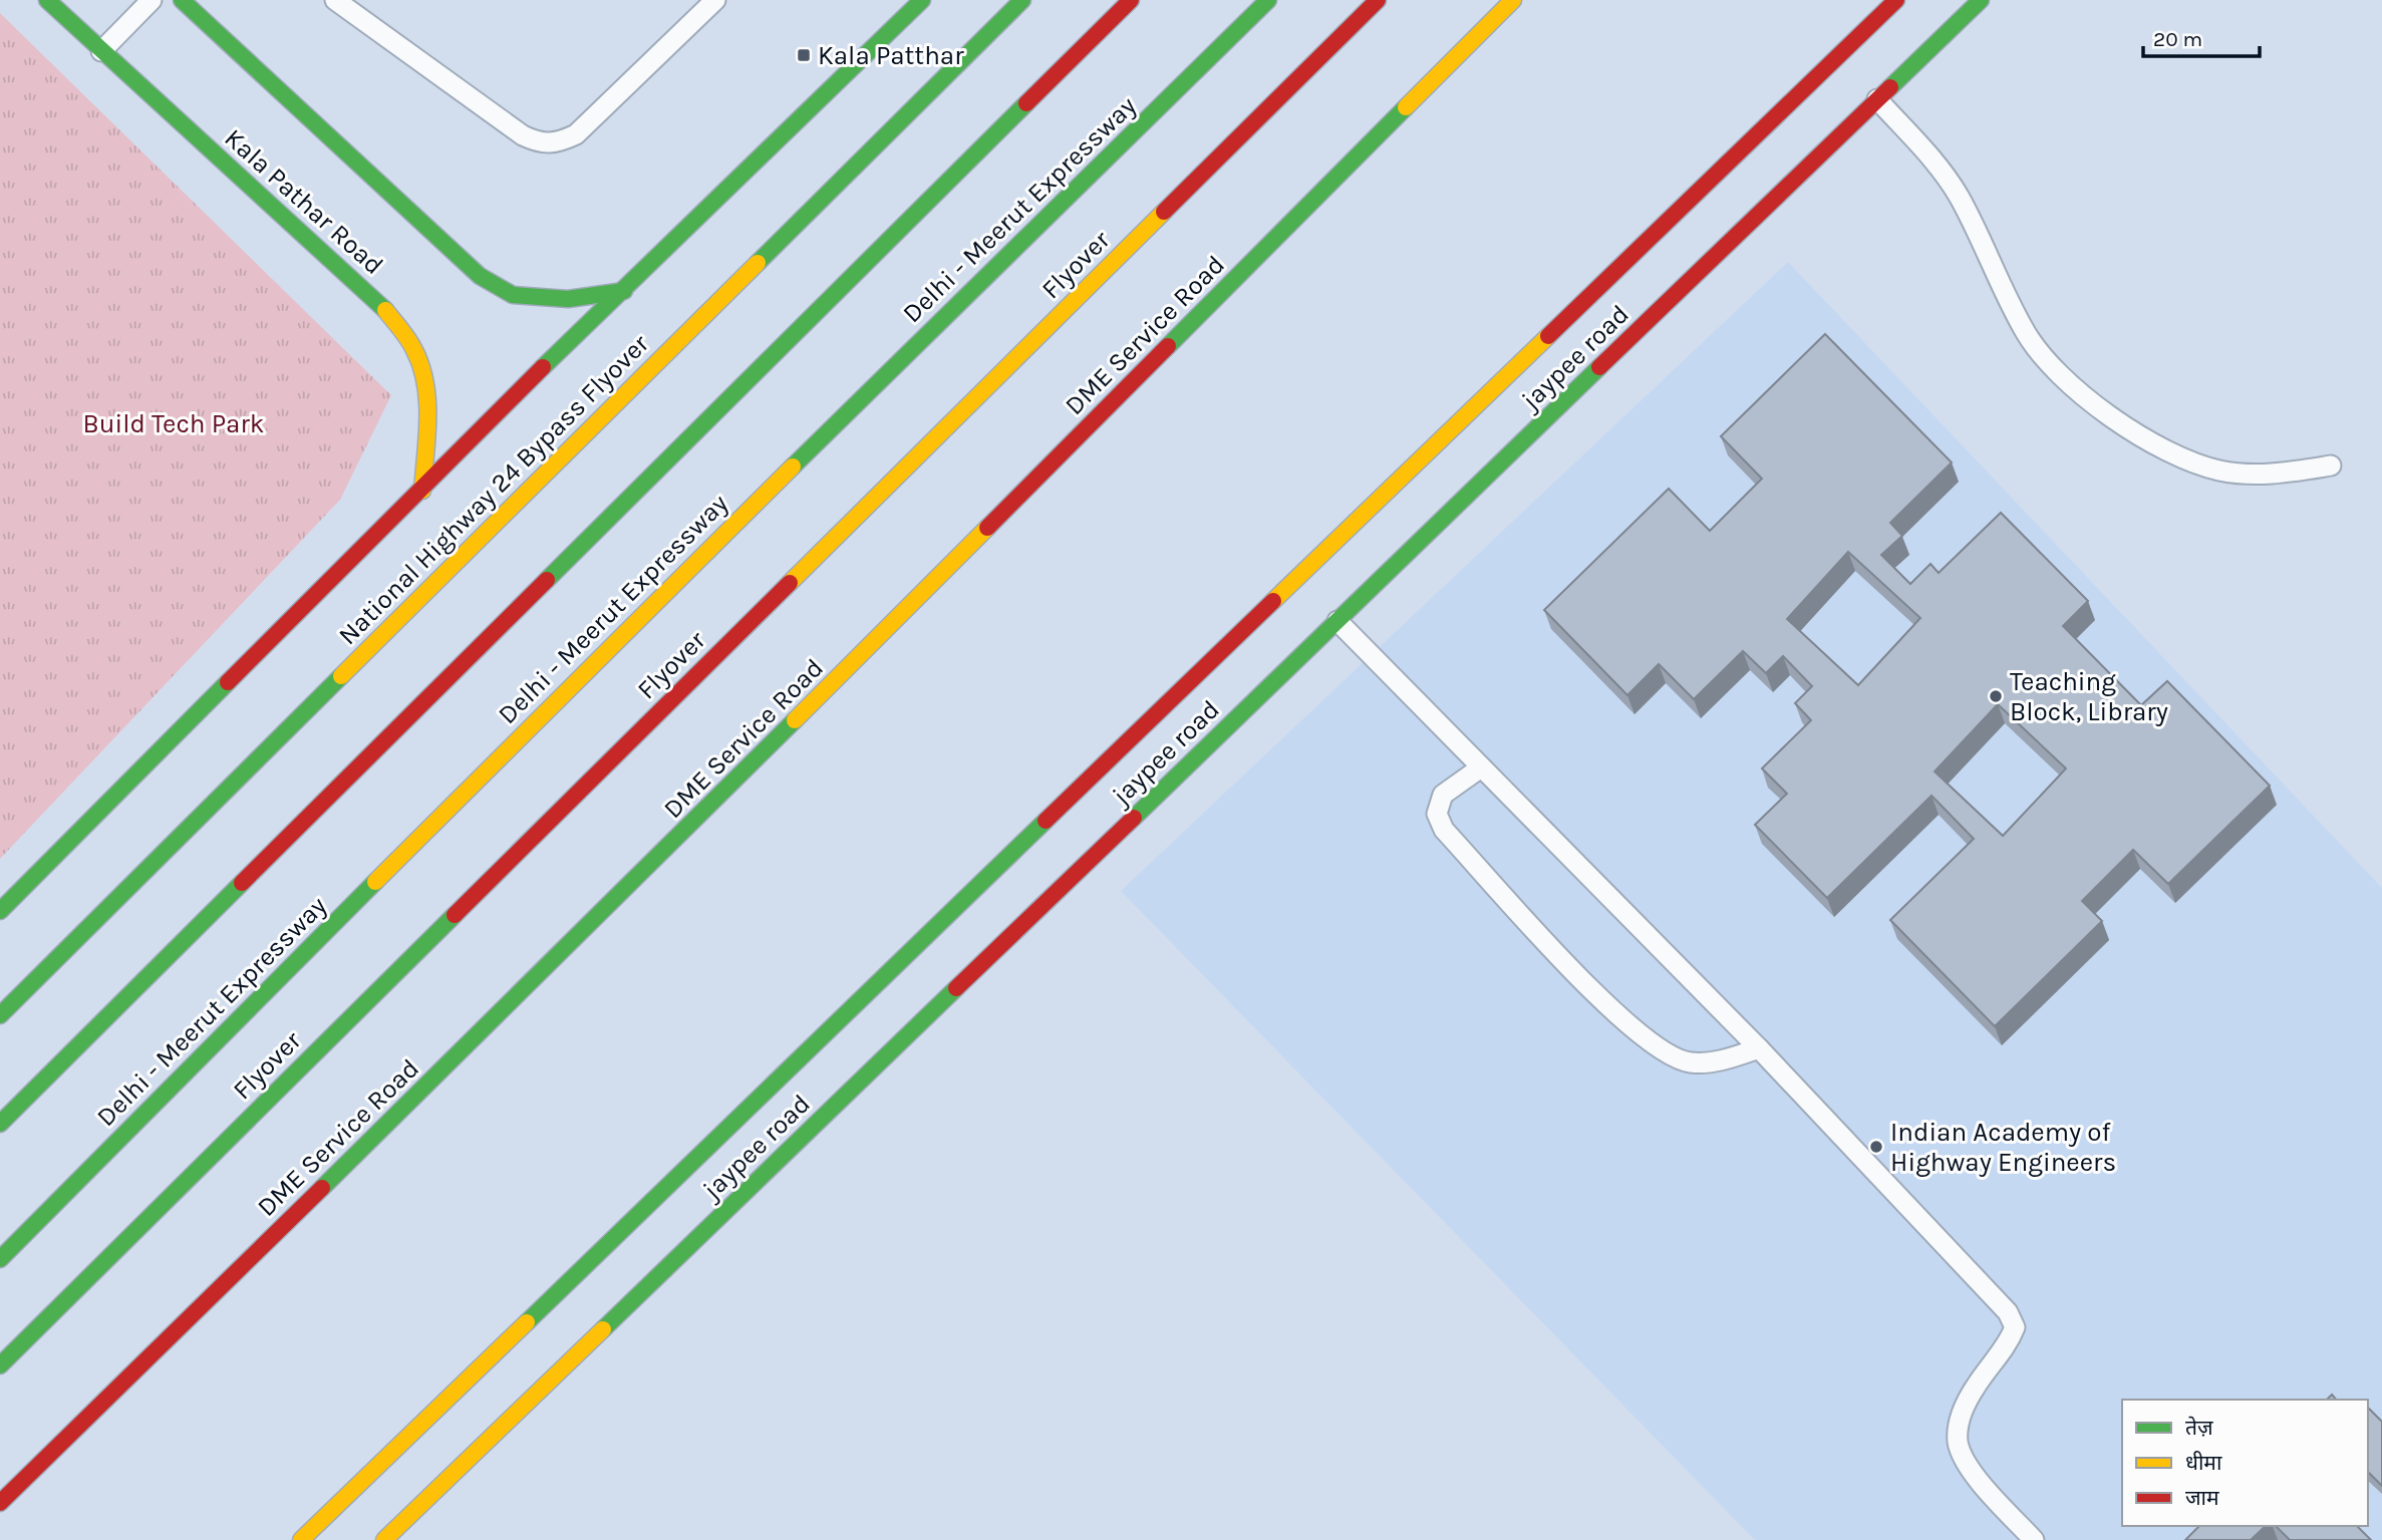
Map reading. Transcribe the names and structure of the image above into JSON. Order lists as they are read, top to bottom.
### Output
{
  "streets": {
    "main road": [
      "Kala Pathar Road",
      "Delhi - Meerut Expressway",
      "Flyover",
      "DME Service Road",
      "jaypee road",
      "National Highway 24 Bypass Flyover"
    ]
  },
  "parks": ["Build Tech Park"],
  "places": {
    "transit": ["Kala Patthar"],
    "other": ["Teaching Block, Library", "Indian Academy of Highway Engineers"]
  },
  "legend": ["तेज़", "धीमा", "जाम"],
  "scale_bar": "20 m"
}
